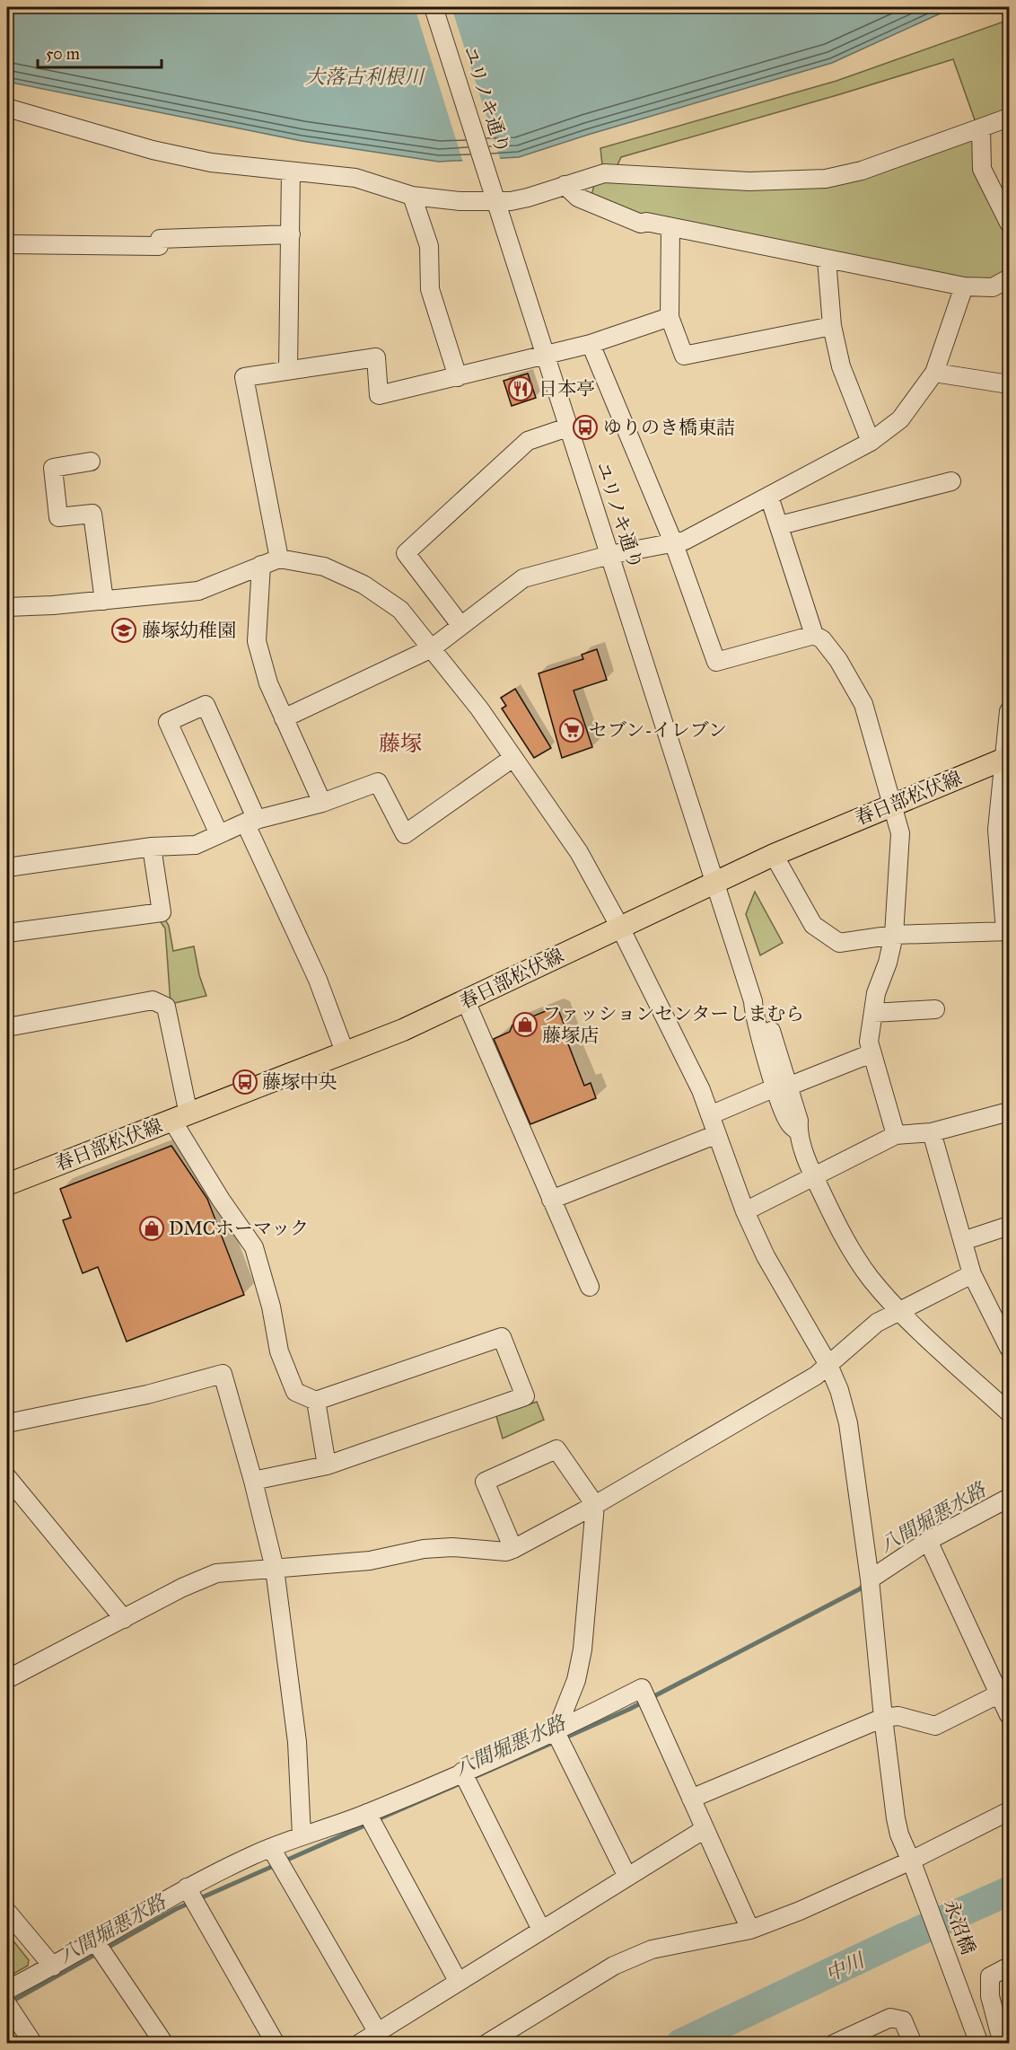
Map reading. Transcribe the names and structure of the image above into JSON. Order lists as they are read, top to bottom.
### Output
{
  "streets": {
    "main road": ["春日部松伏線"],
    "street": ["ユリノキ通り", "永沼橋"]
  },
  "crossings": [
    ["ユリノキ通り", "春日部松伏線"],
    ["春日部松伏線", "永沼橋"]
  ],
  "districts": ["藤塚"],
  "water": ["大落古利根川", "八間堀悪水路", "中川"],
  "places": {
    "restaurant": ["日本亭"],
    "bus stop": ["ゆりのき橋東詰", "藤塚中央"],
    "school or university": ["藤塚幼稚園"],
    "supermarket": ["セブン-イレブン"],
    "shop": ["ファッションセンターしまむら 藤塚店", "DMCホーマック"]
  },
  "scale_bar": "50 m"
}
